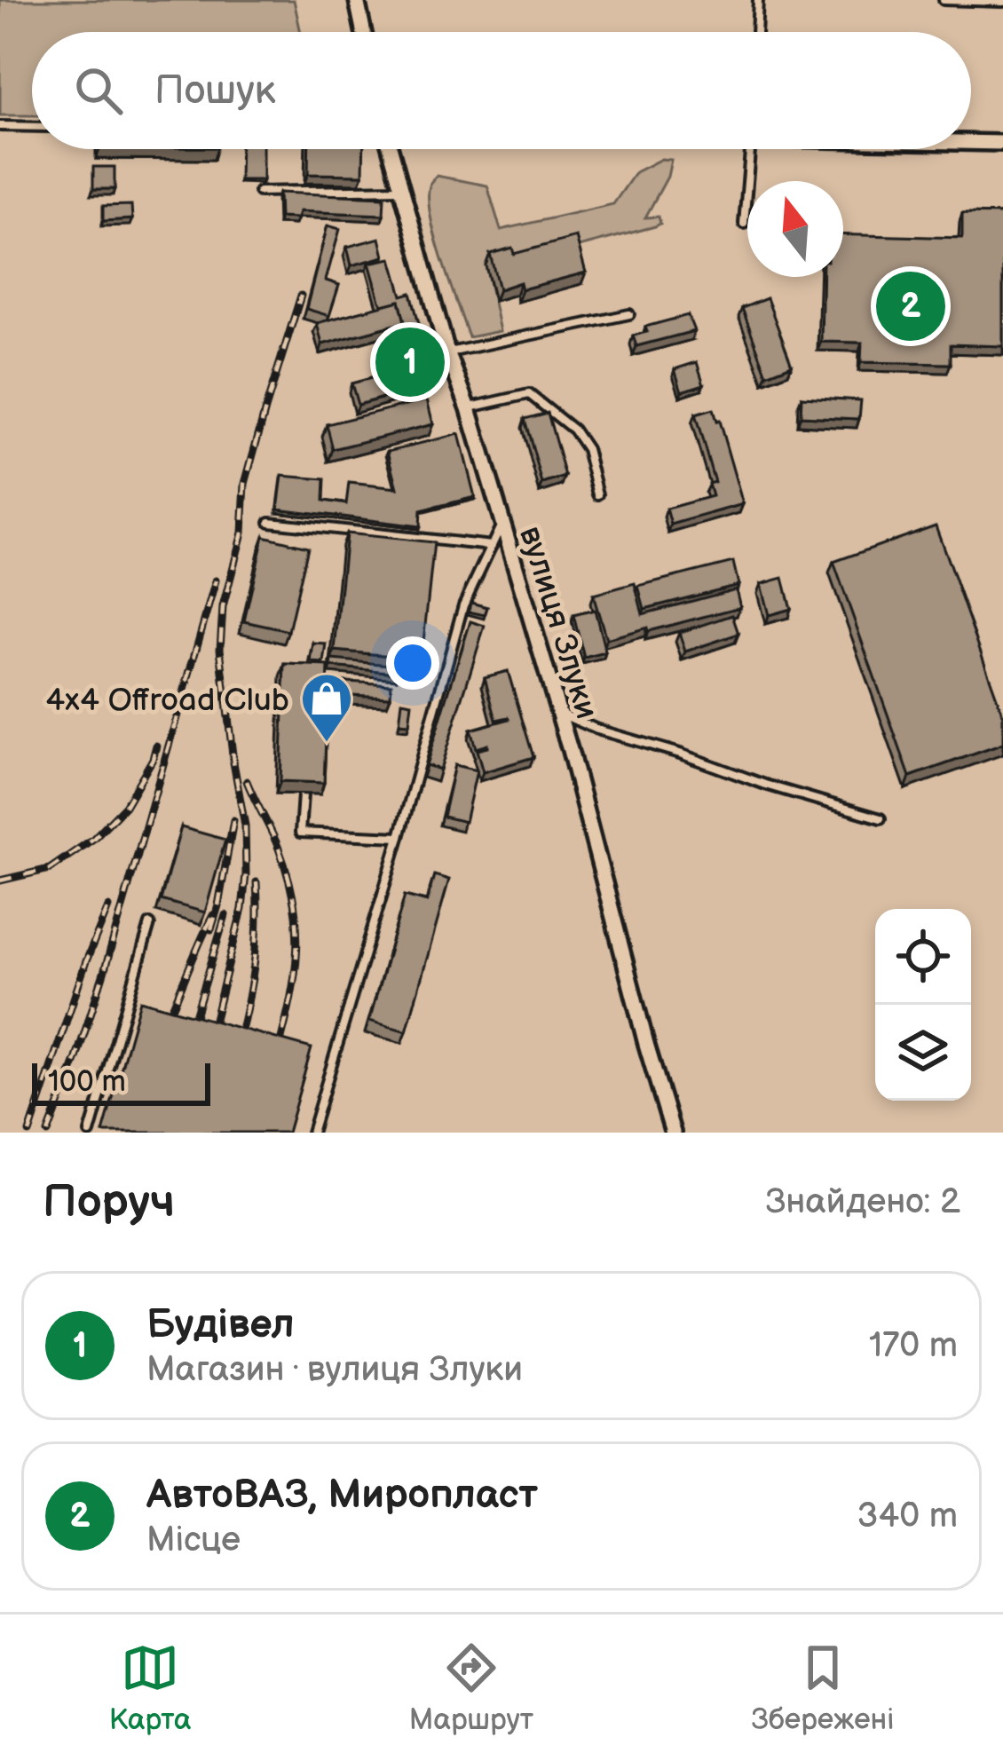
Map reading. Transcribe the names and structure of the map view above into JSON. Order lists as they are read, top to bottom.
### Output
{
  "streets": {
    "street": ["вулиця Злуки"]
  },
  "places": {
    "shop": ["4x4 Offroad Club"]
  },
  "scale_bar": "100 m",
  "north": "top",
  "page": {
    "search": "Пошук",
    "pins": ["2", "1"],
    "scale": "100 m",
    "heading": ["Поруч", "Знайдено: 2"],
    "list": [
      {
        "mark": "1",
        "name": "Будівел",
        "note": "Магазин · вулиця Злуки",
        "value": "170 m"
      },
      {
        "mark": "2",
        "name": "АвтоВАЗ, Миропласт",
        "note": "Місце",
        "value": "340 m"
      }
    ],
    "nav": ["Карта", "Маршрут", "Збережені"]
  }
}
